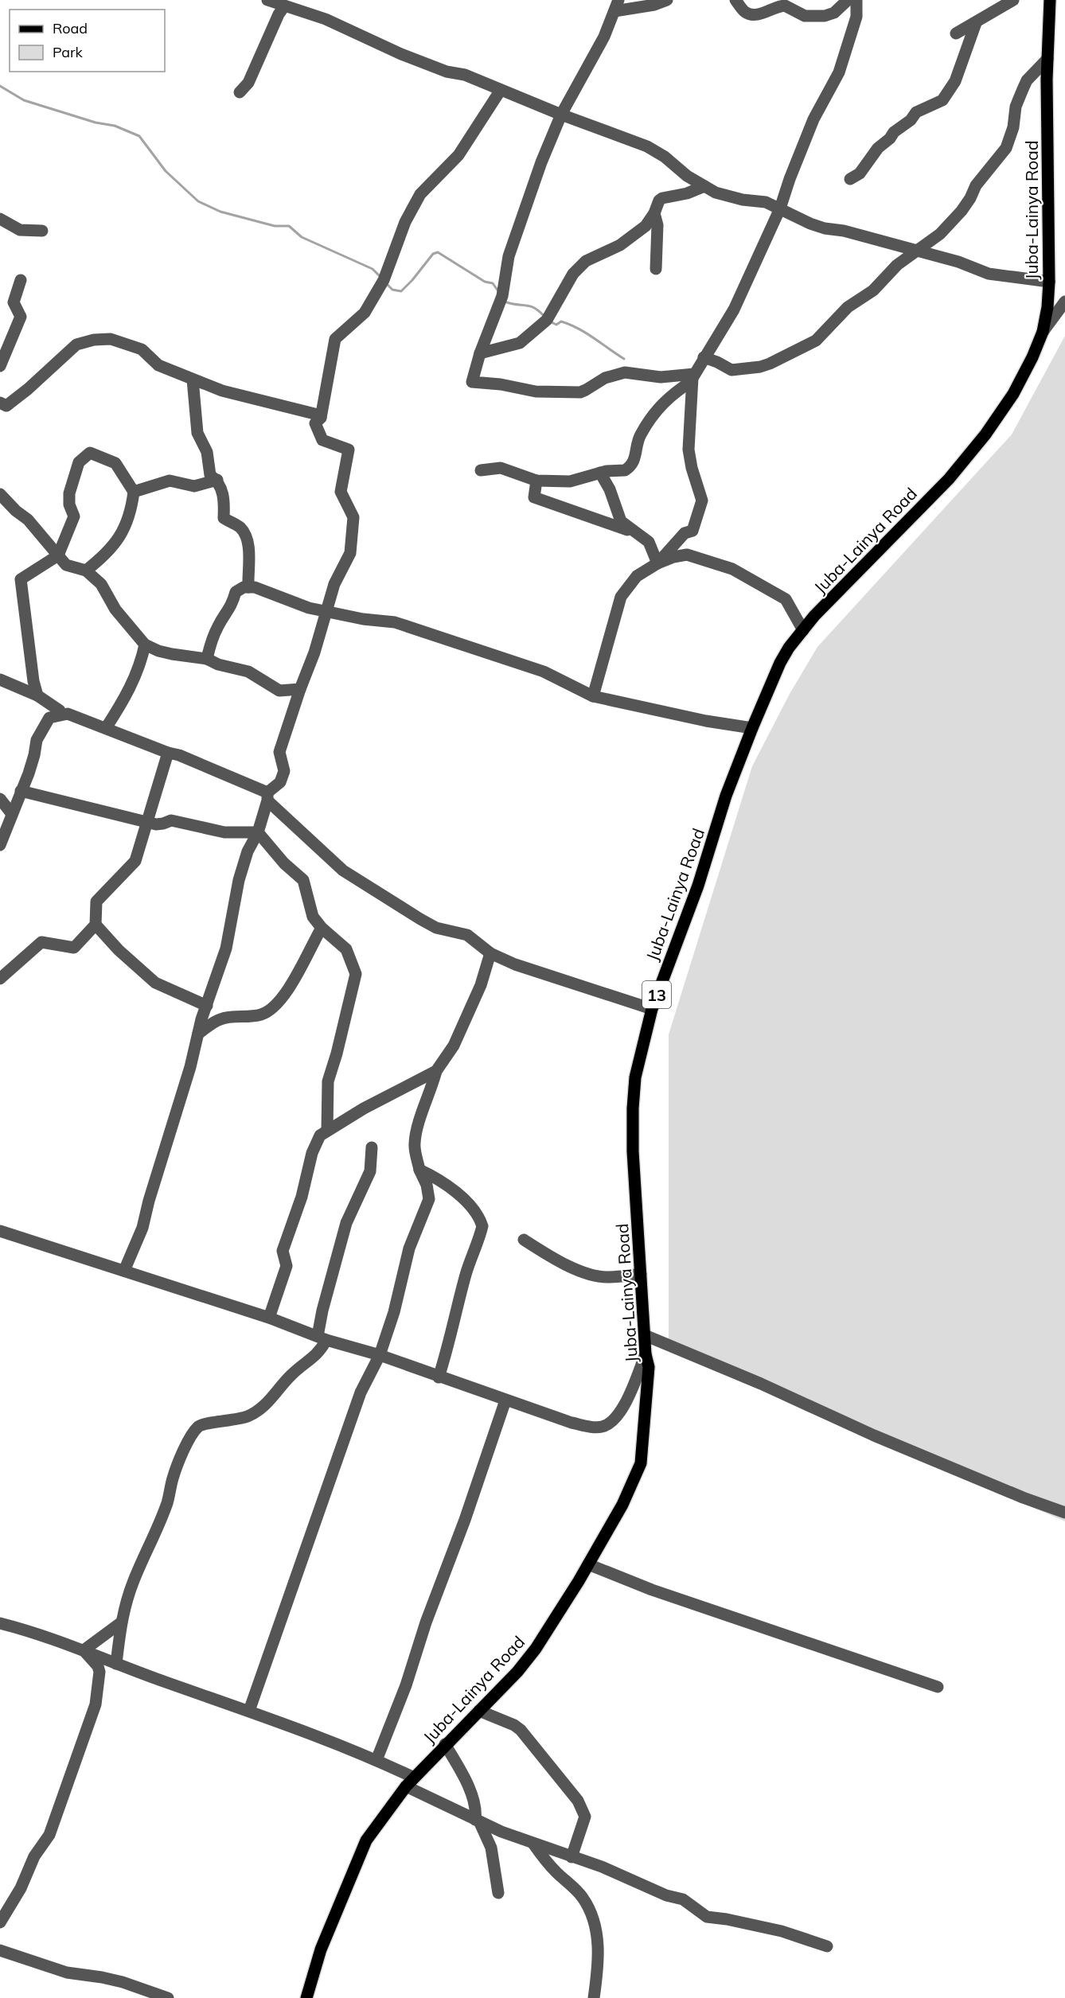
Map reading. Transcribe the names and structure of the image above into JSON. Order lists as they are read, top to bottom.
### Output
{
  "streets": {
    "main road": ["Juba-Lainya Road", "13"]
  },
  "legend": ["Road", "Park"]
}
